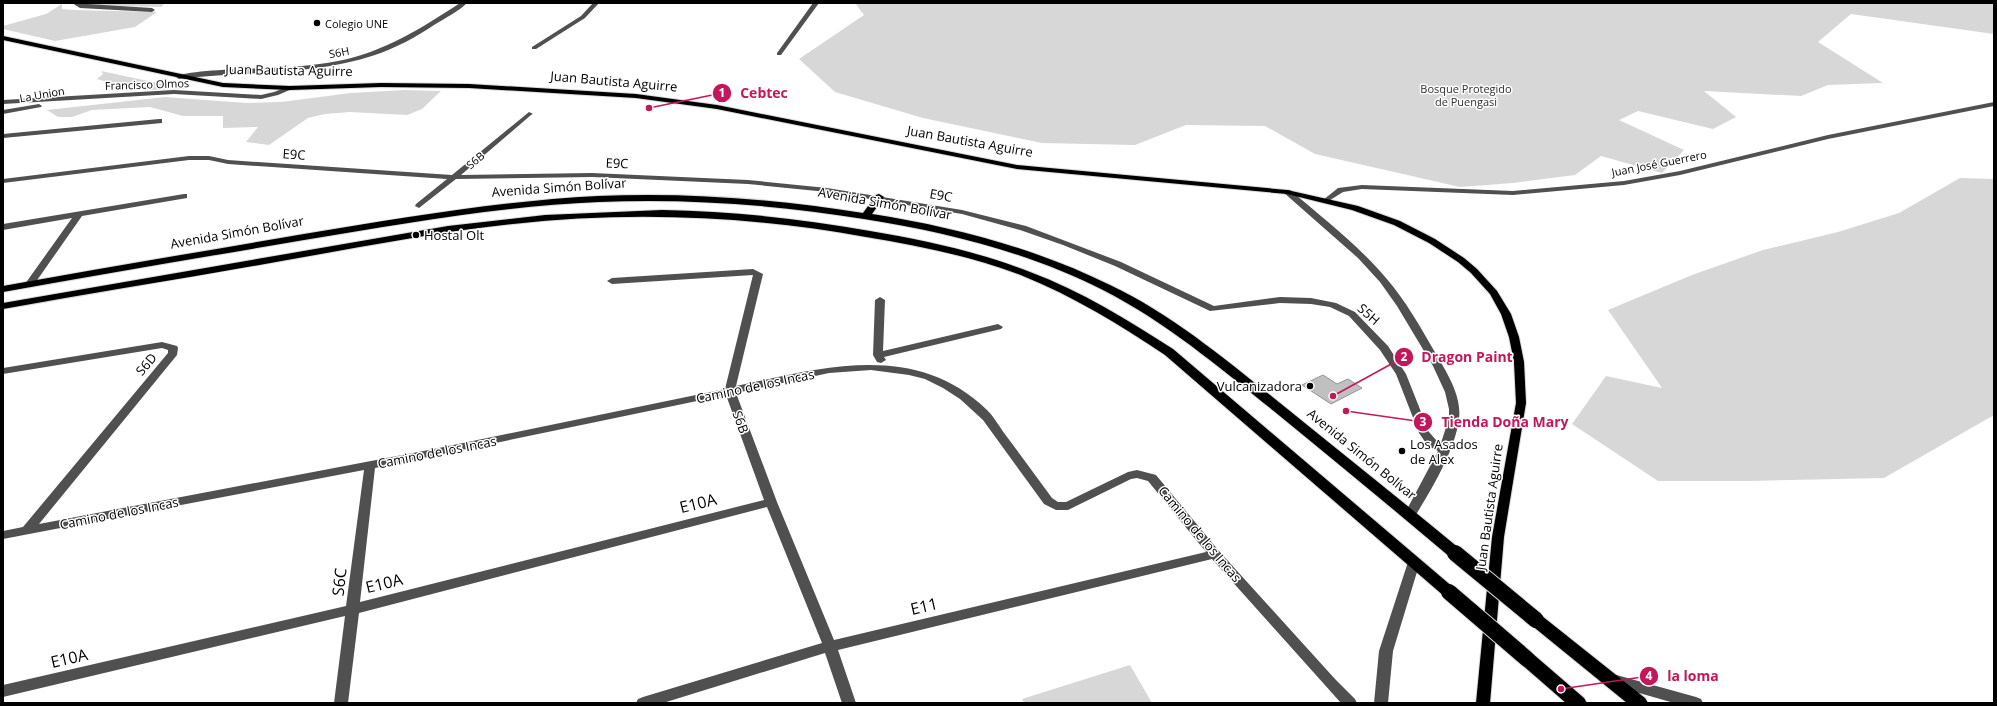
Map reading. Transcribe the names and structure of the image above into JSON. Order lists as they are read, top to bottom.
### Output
{
  "streets": {
    "highway": ["Avenida Simón Bolívar"],
    "main road": ["Juan Bautista Aguirre"],
    "street": [
      "S6H",
      "Francisco Olmos",
      "La Union",
      "E9C",
      "S6B",
      "Juan José Guerrero",
      "S5H",
      "S6D",
      "Camino de los Incas",
      "E10A",
      "S6C",
      "E11"
    ]
  },
  "crossings": [
    ["S6H", "Juan Bautista Aguirre"],
    ["Juan Bautista Aguirre", "Francisco Olmos"],
    ["Juan Bautista Aguirre", "Juan José Guerrero"],
    ["Francisco Olmos", "La Union"],
    ["E9C", "S6B"],
    ["E9C", "S5H"],
    ["S6B", "Camino de los Incas"],
    ["S6B", "E10A"],
    ["S6B", "E11"],
    ["S6D", "Camino de los Incas"],
    ["Camino de los Incas", "S6C"],
    ["Camino de los Incas", "E11"],
    ["E10A", "S6C"]
  ],
  "parks": ["Bosque Protegido de Puengasi"],
  "places": [
    "Colegio UNE",
    "Cebtec",
    "Hostal Olt",
    "Vulcanizadora",
    "Dragon Paint",
    "Tienda Doña Mary",
    "Los Asados de Alex",
    "la loma"
  ]
}
